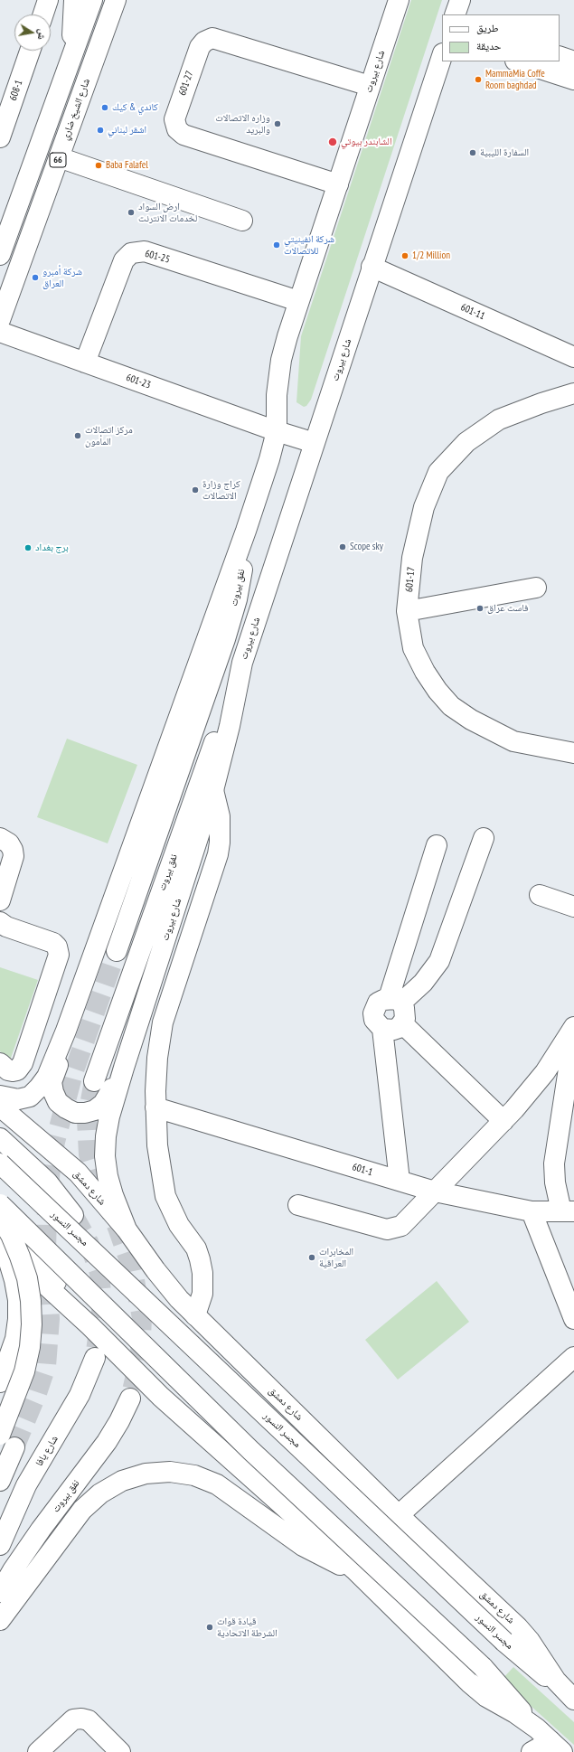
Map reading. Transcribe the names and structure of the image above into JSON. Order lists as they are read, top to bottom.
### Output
{
  "streets": {
    "main road": [
      "شارع بيروت",
      "601-27",
      "608-1",
      "شارع الشيخ ضاري",
      "66",
      "601-25",
      "601-11",
      "601-23",
      "601-17",
      "نفق بيروت",
      "601-1",
      "شارع دمشق",
      "مجسر النسور",
      "شارع يافا"
    ]
  },
  "crossings": [
    ["شارع بيروت", "601-27"],
    ["شارع بيروت", "601-25"],
    ["شارع بيروت", "601-11"],
    ["شارع بيروت", "601-23"],
    ["شارع بيروت", "نفق بيروت"],
    ["شارع بيروت", "شارع دمشق"],
    ["601-25", "601-23"],
    ["شارع دمشق", "مجسر النسور"]
  ],
  "places": [
    "MammaMia Coffe Room baghdad",
    "كاندي & كيك",
    "وزاره الاتصالات والبريد",
    "اشقر لبناني",
    "الشابندر بيوتي",
    "السفارة الليبية",
    "Baba Falafel",
    "ارض السواد لخدمات الانترنت",
    "شركة انفينيتي للاتصالات",
    "1/2 Million",
    "شركة أمبرو العراق",
    "مركز اتصالات المأمون",
    "كراج وزارة الاتصالات",
    "Scope sky",
    "برج بغداد",
    "فاست عراق",
    "المخابرات العراقية",
    "قيادة قوات الشرطة الاتحادية"
  ],
  "legend": ["طريق", "حديقة"],
  "north": "right"
}
